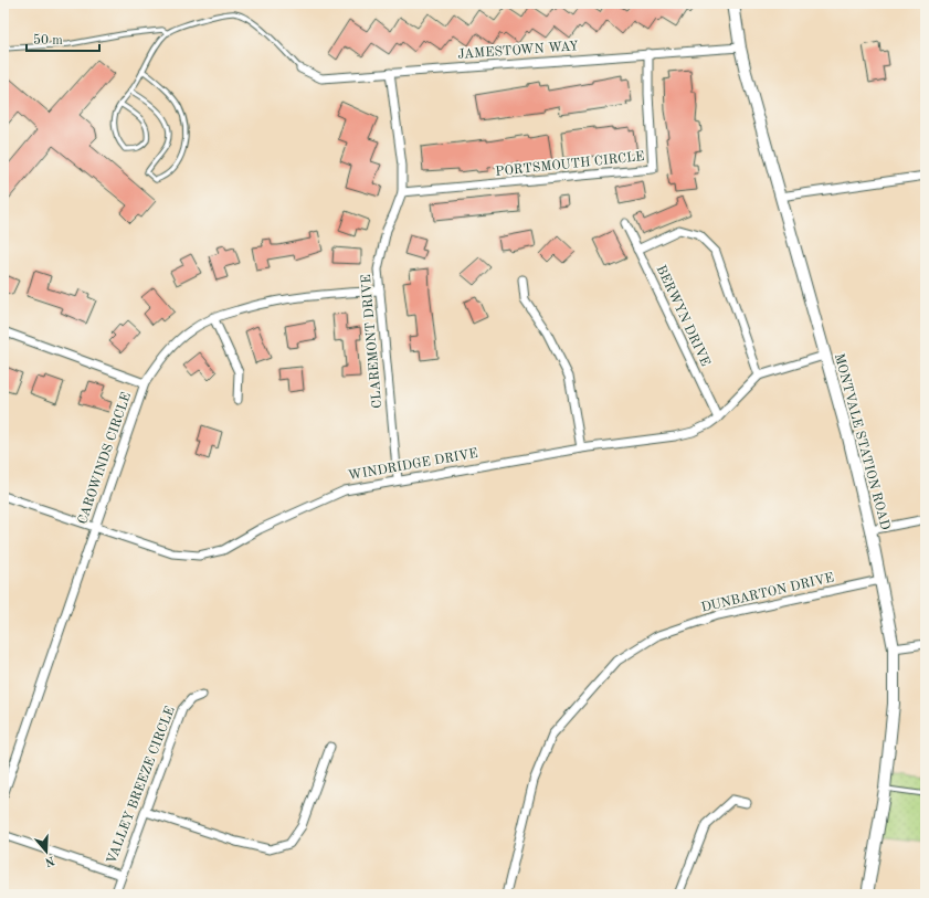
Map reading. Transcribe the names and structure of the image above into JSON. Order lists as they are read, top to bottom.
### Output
{
  "streets": {
    "street": [
      "JAMESTOWN WAY",
      "PORTSMOUTH CIRCLE",
      "BERWYN DRIVE",
      "CLAREMONT DRIVE",
      "MONTVALE STATION ROAD",
      "CAROWINDS CIRCLE",
      "WINDRIDGE DRIVE",
      "DUNBARTON DRIVE",
      "VALLEY BREEZE CIRCLE"
    ]
  },
  "crossings": [
    ["JAMESTOWN WAY", "PORTSMOUTH CIRCLE"],
    ["JAMESTOWN WAY", "CLAREMONT DRIVE"],
    ["JAMESTOWN WAY", "MONTVALE STATION ROAD"],
    ["PORTSMOUTH CIRCLE", "CLAREMONT DRIVE"],
    ["BERWYN DRIVE", "WINDRIDGE DRIVE"],
    ["CLAREMONT DRIVE", "CAROWINDS CIRCLE"],
    ["CLAREMONT DRIVE", "WINDRIDGE DRIVE"],
    ["MONTVALE STATION ROAD", "WINDRIDGE DRIVE"],
    ["MONTVALE STATION ROAD", "DUNBARTON DRIVE"],
    ["CAROWINDS CIRCLE", "WINDRIDGE DRIVE"]
  ],
  "scale_bar": "50 m",
  "north": "bottom"
}
